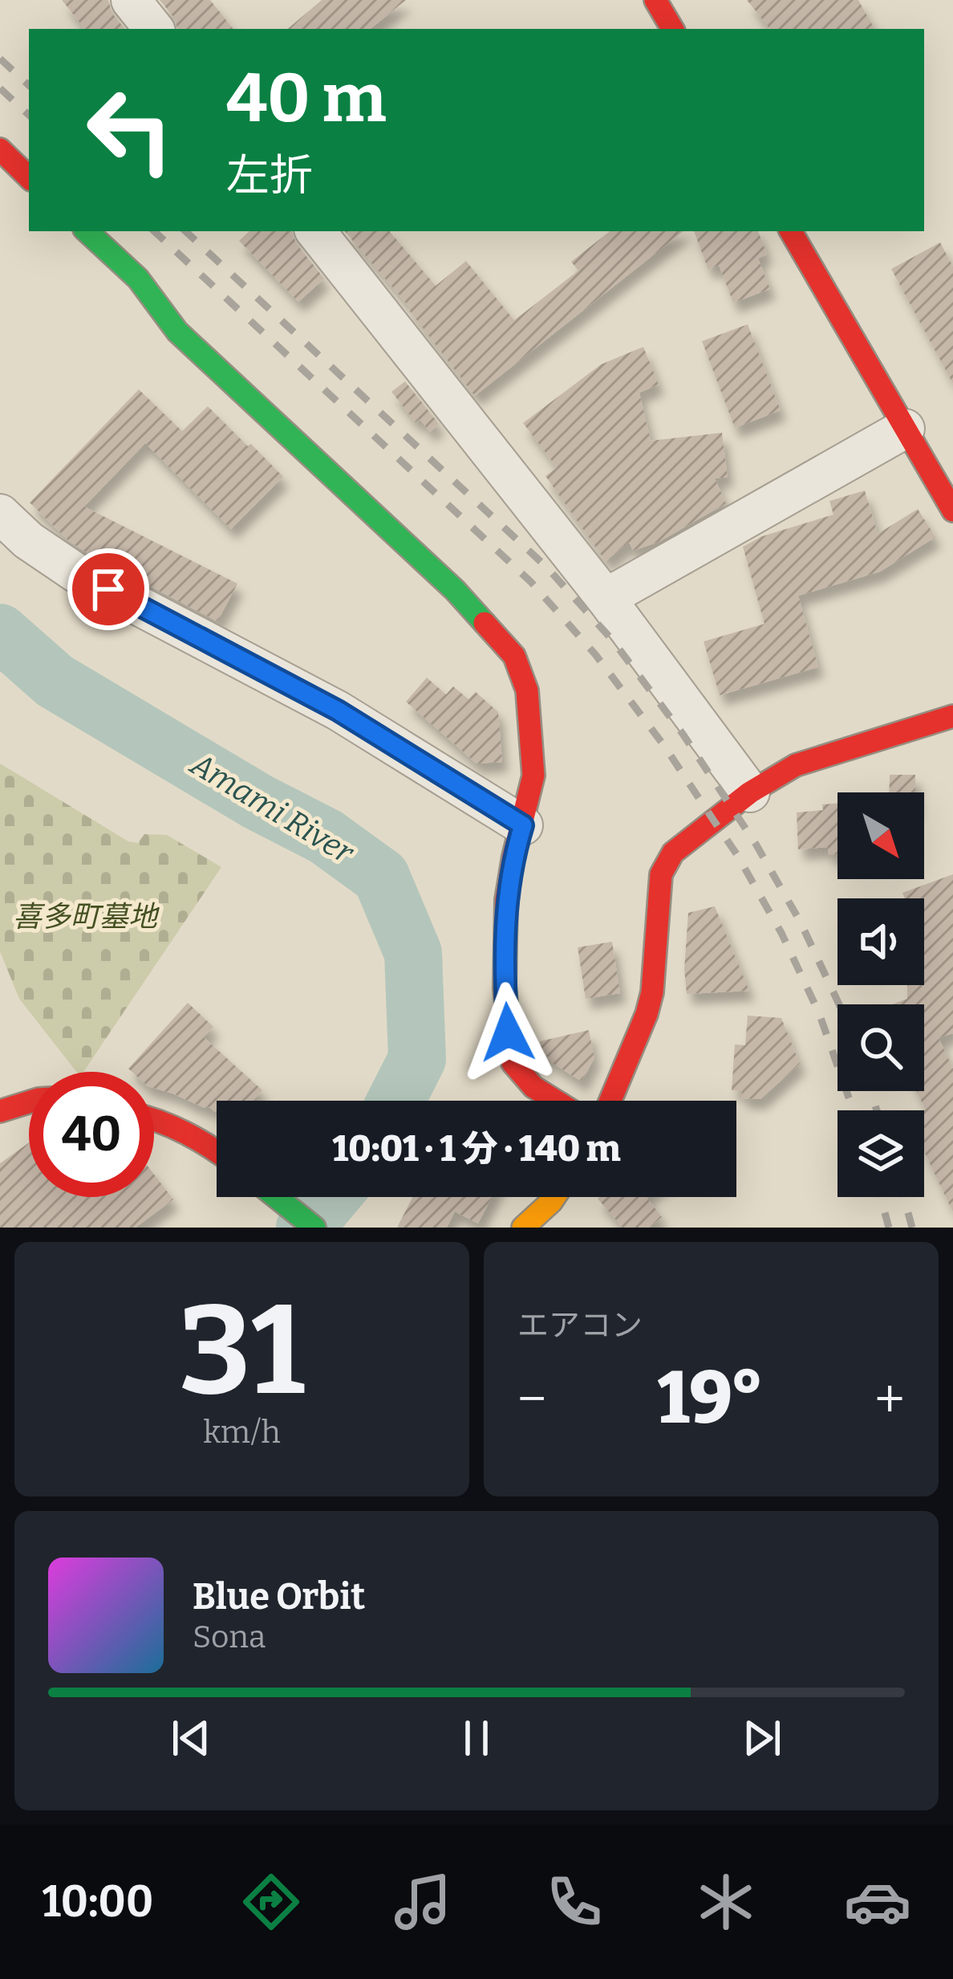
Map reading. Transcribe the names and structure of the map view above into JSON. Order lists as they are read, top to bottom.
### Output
{
  "water": ["Amami River"],
  "parks": ["喜多町墓地"],
  "north": "bottom right",
  "page": {
    "turn": ["40 m", "左折"],
    "limit": "40",
    "trip": "10:01 · 1 分 · 140 m",
    "tile": [
      ["31", "km/h"],
      "エアコン"
    ],
    "heat": ["−", "19°", "+"],
    "song": ["Blue Orbit", "Sona"],
    "tabs": "10:00"
  }
}
